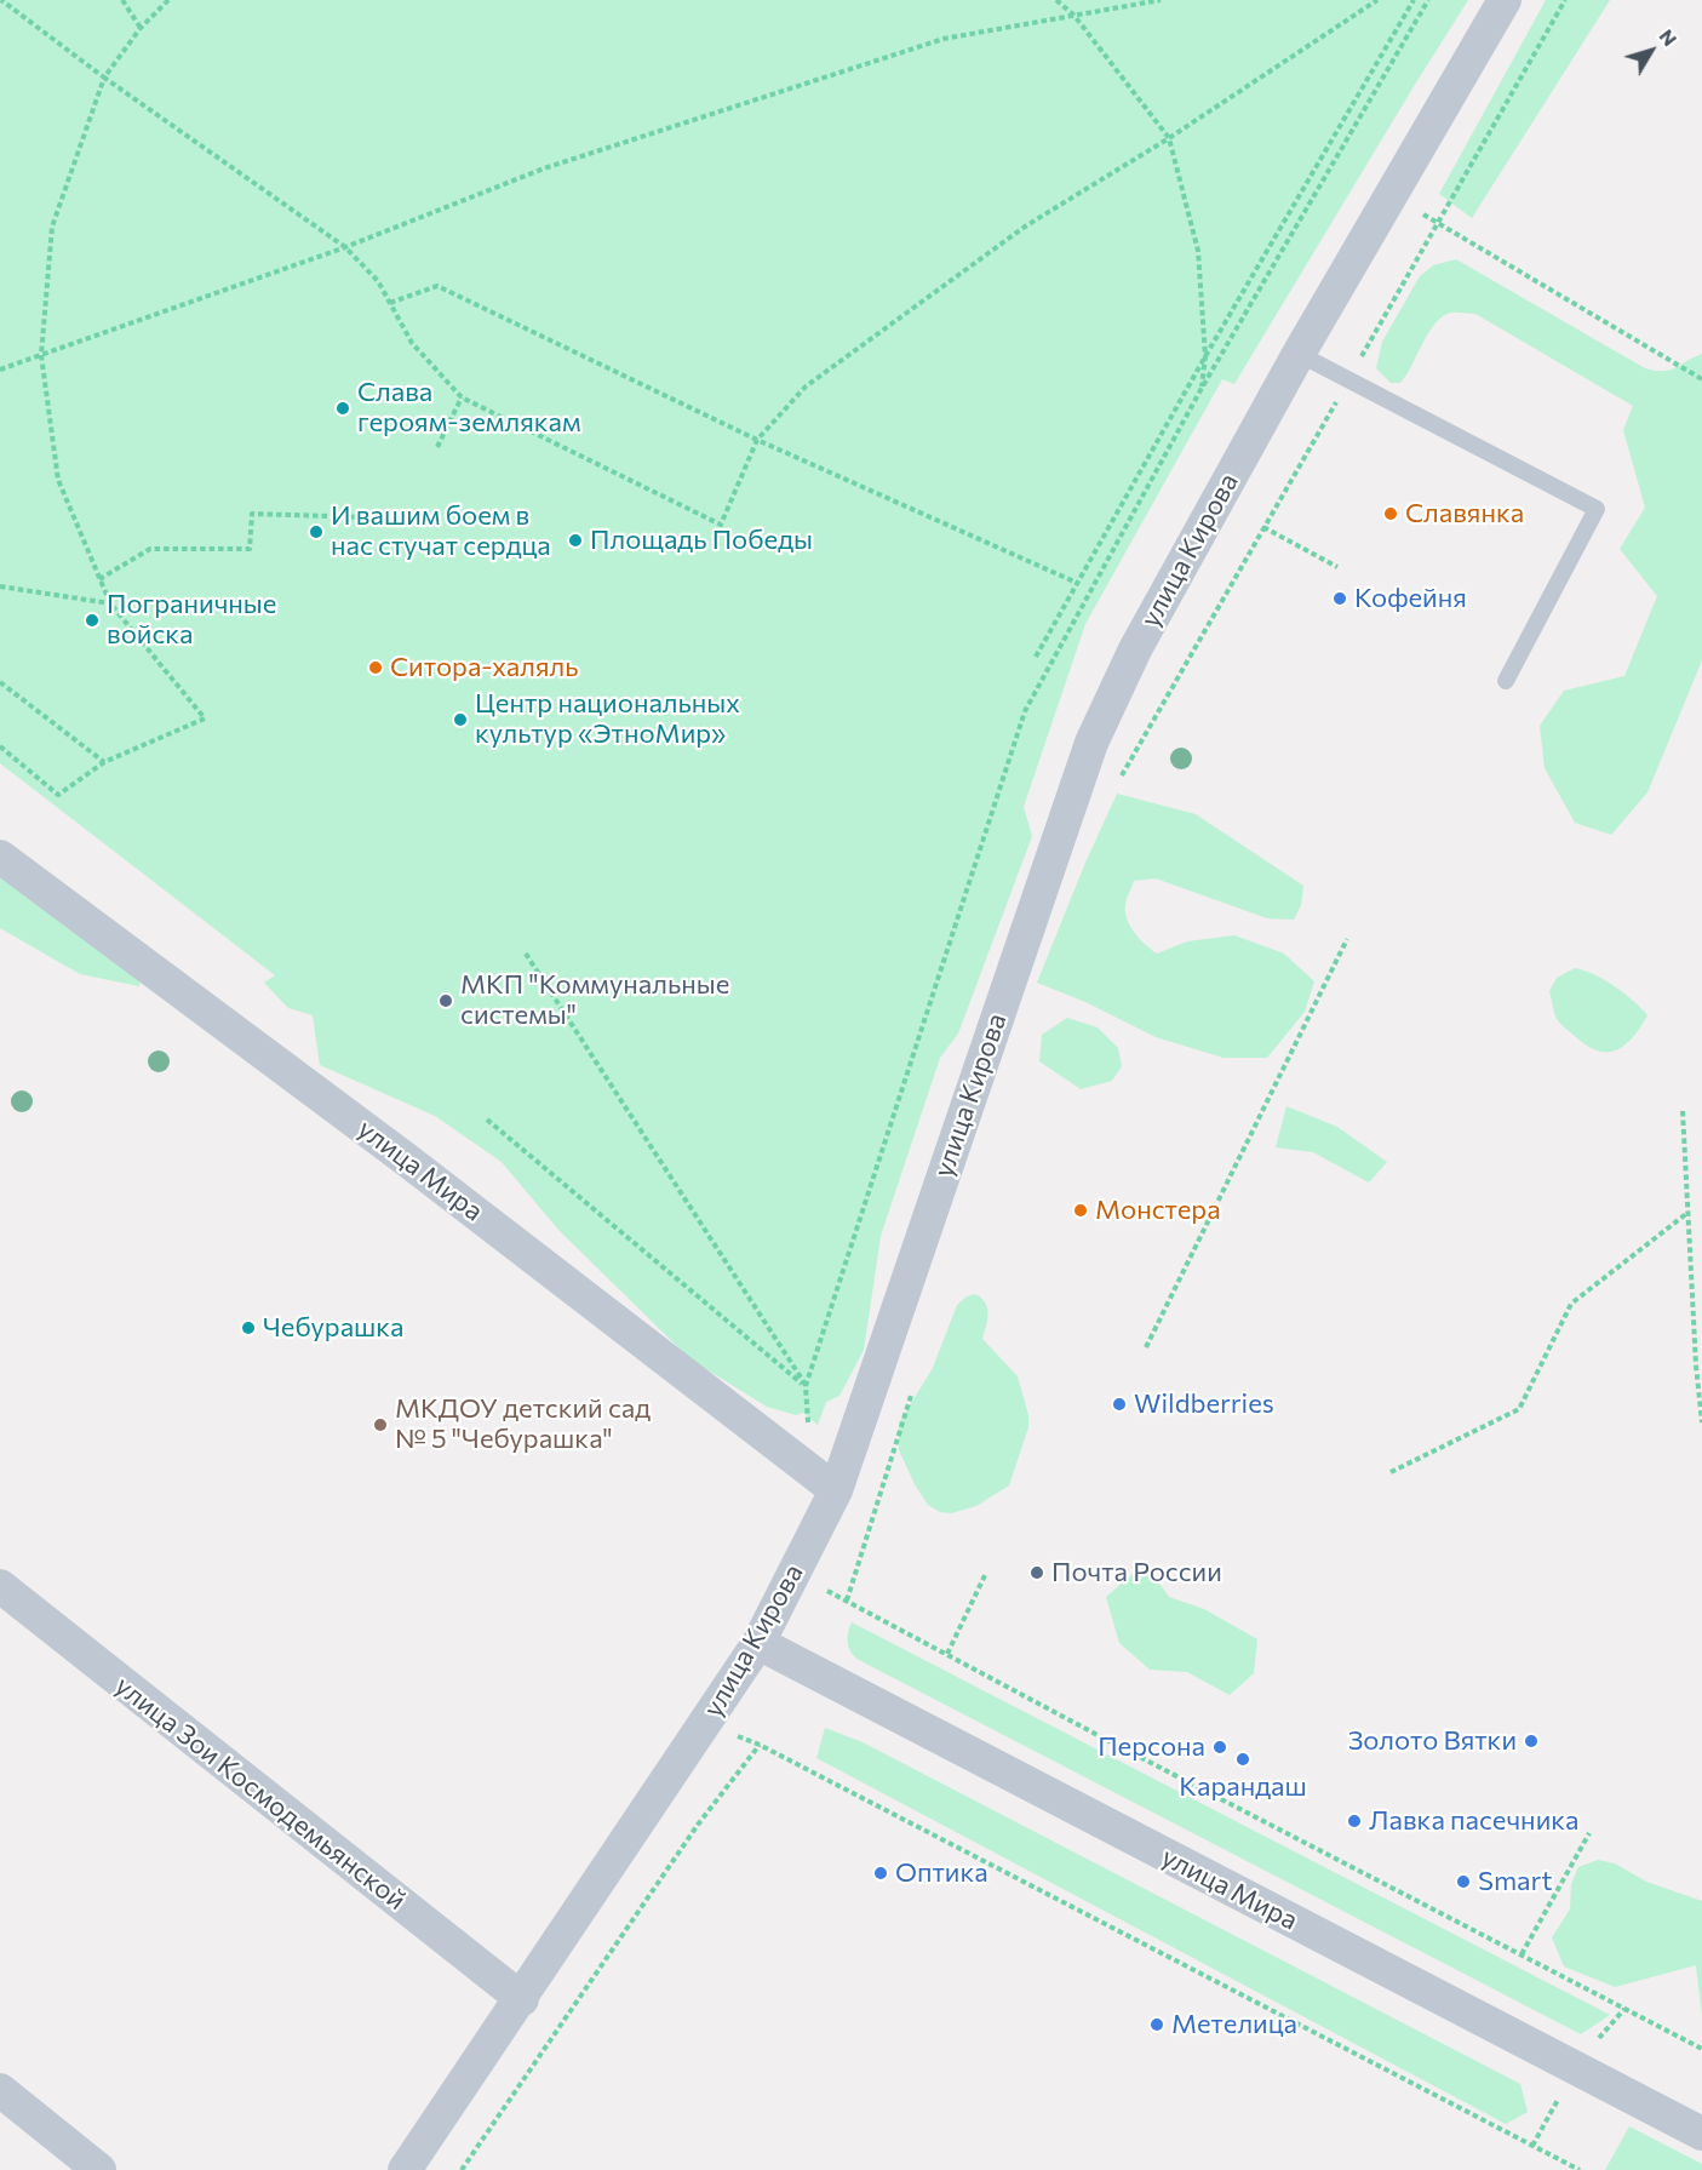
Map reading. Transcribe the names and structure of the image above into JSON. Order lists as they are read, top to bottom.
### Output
{
  "streets": {
    "street": ["улица Кирова", "улица Мира", "улица Зои Космодемьянской"]
  },
  "crossings": [
    ["улица Кирова", "улица Мира"],
    ["улица Кирова", "улица Зои Космодемьянской"]
  ],
  "places": [
    "Слава героям-землякам",
    "Славянка",
    "И вашим боем в нас стучат сердца",
    "Площадь Победы",
    "Кофейня",
    "Пограничные войска",
    "Ситора-халяль",
    "Центр национальных культур «ЭтноМир»",
    "МКП \"Коммунальные системы\"",
    "Монстера",
    "Чебурашка",
    "Wildberries",
    "МКДОУ детский сад № 5 \"Чебурашка\"",
    "Почта России",
    "Золото Вятки",
    "Персона",
    "Карандаш",
    "Лавка пасечника",
    "Оптика",
    "Smart",
    "Метелица"
  ],
  "north": "top right"
}
